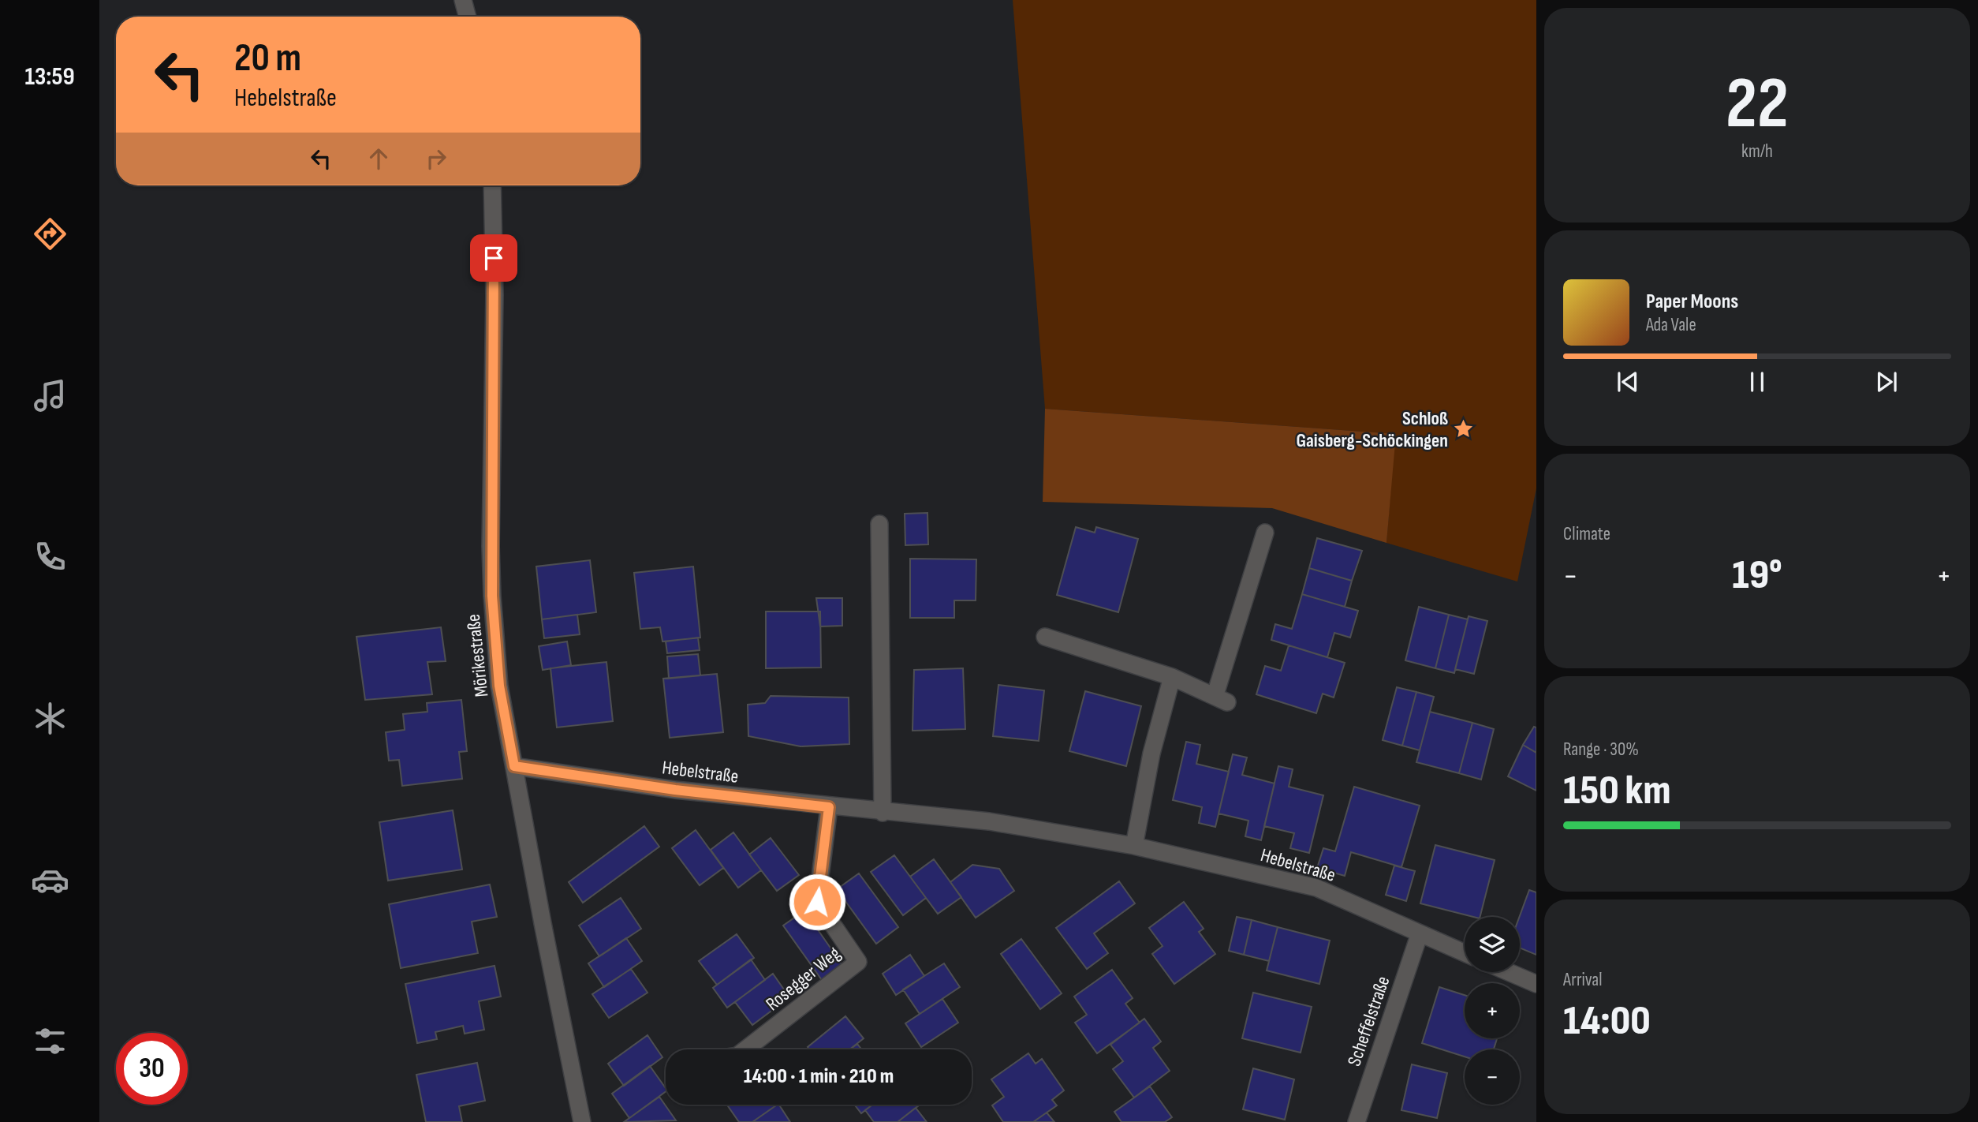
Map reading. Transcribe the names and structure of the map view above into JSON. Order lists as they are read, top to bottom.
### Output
{
  "streets": {
    "street": [
      "Mörikestraße",
      "Hebelstraße",
      "Rosegger Weg",
      "Scheffelstraße"
    ]
  },
  "crossings": [
    ["Mörikestraße", "Hebelstraße"],
    ["Hebelstraße", "Rosegger Weg"],
    ["Hebelstraße", "Scheffelstraße"]
  ],
  "places": {
    "place": ["Schloß Gaisberg-Schöckingen"]
  },
  "page": {
    "tabs": "13:59",
    "tile": [
      ["22", "km/h"],
      "Climate",
      ["Range · 30%", "150 km"],
      ["Arrival", "14:00"]
    ],
    "turn": ["20 m", "Hebelstraße"],
    "song": ["Paper Moons", "Ada Vale"],
    "heat": ["−", "19°", "+"],
    "map_buttons": ["+", "−"],
    "limit": "30",
    "trip": "14:00 · 1 min · 210 m"
  }
}
